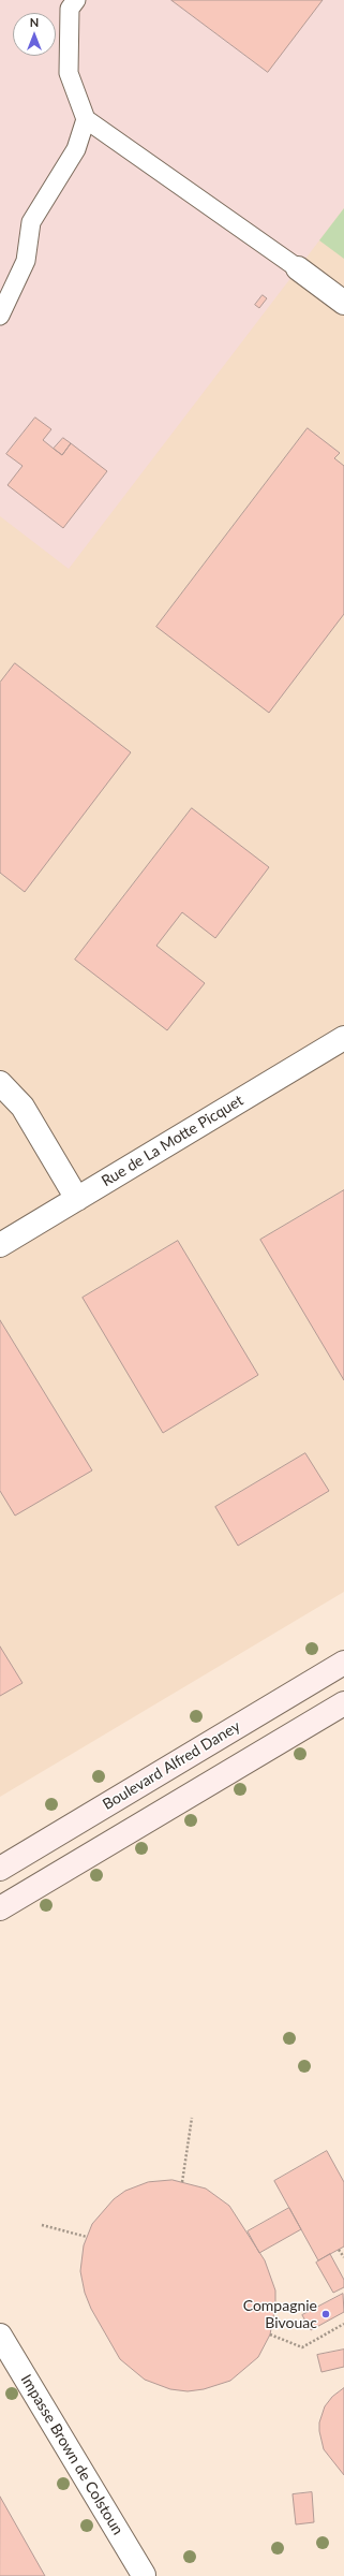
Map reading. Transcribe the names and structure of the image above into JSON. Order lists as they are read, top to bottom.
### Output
{
  "streets": {
    "main road": ["Boulevard Alfred Daney"],
    "street": ["Rue de La Motte Picquet", "Impasse Brown de Colstoun"]
  },
  "places": ["Compagnie Bivouac"],
  "north": "top"
}
